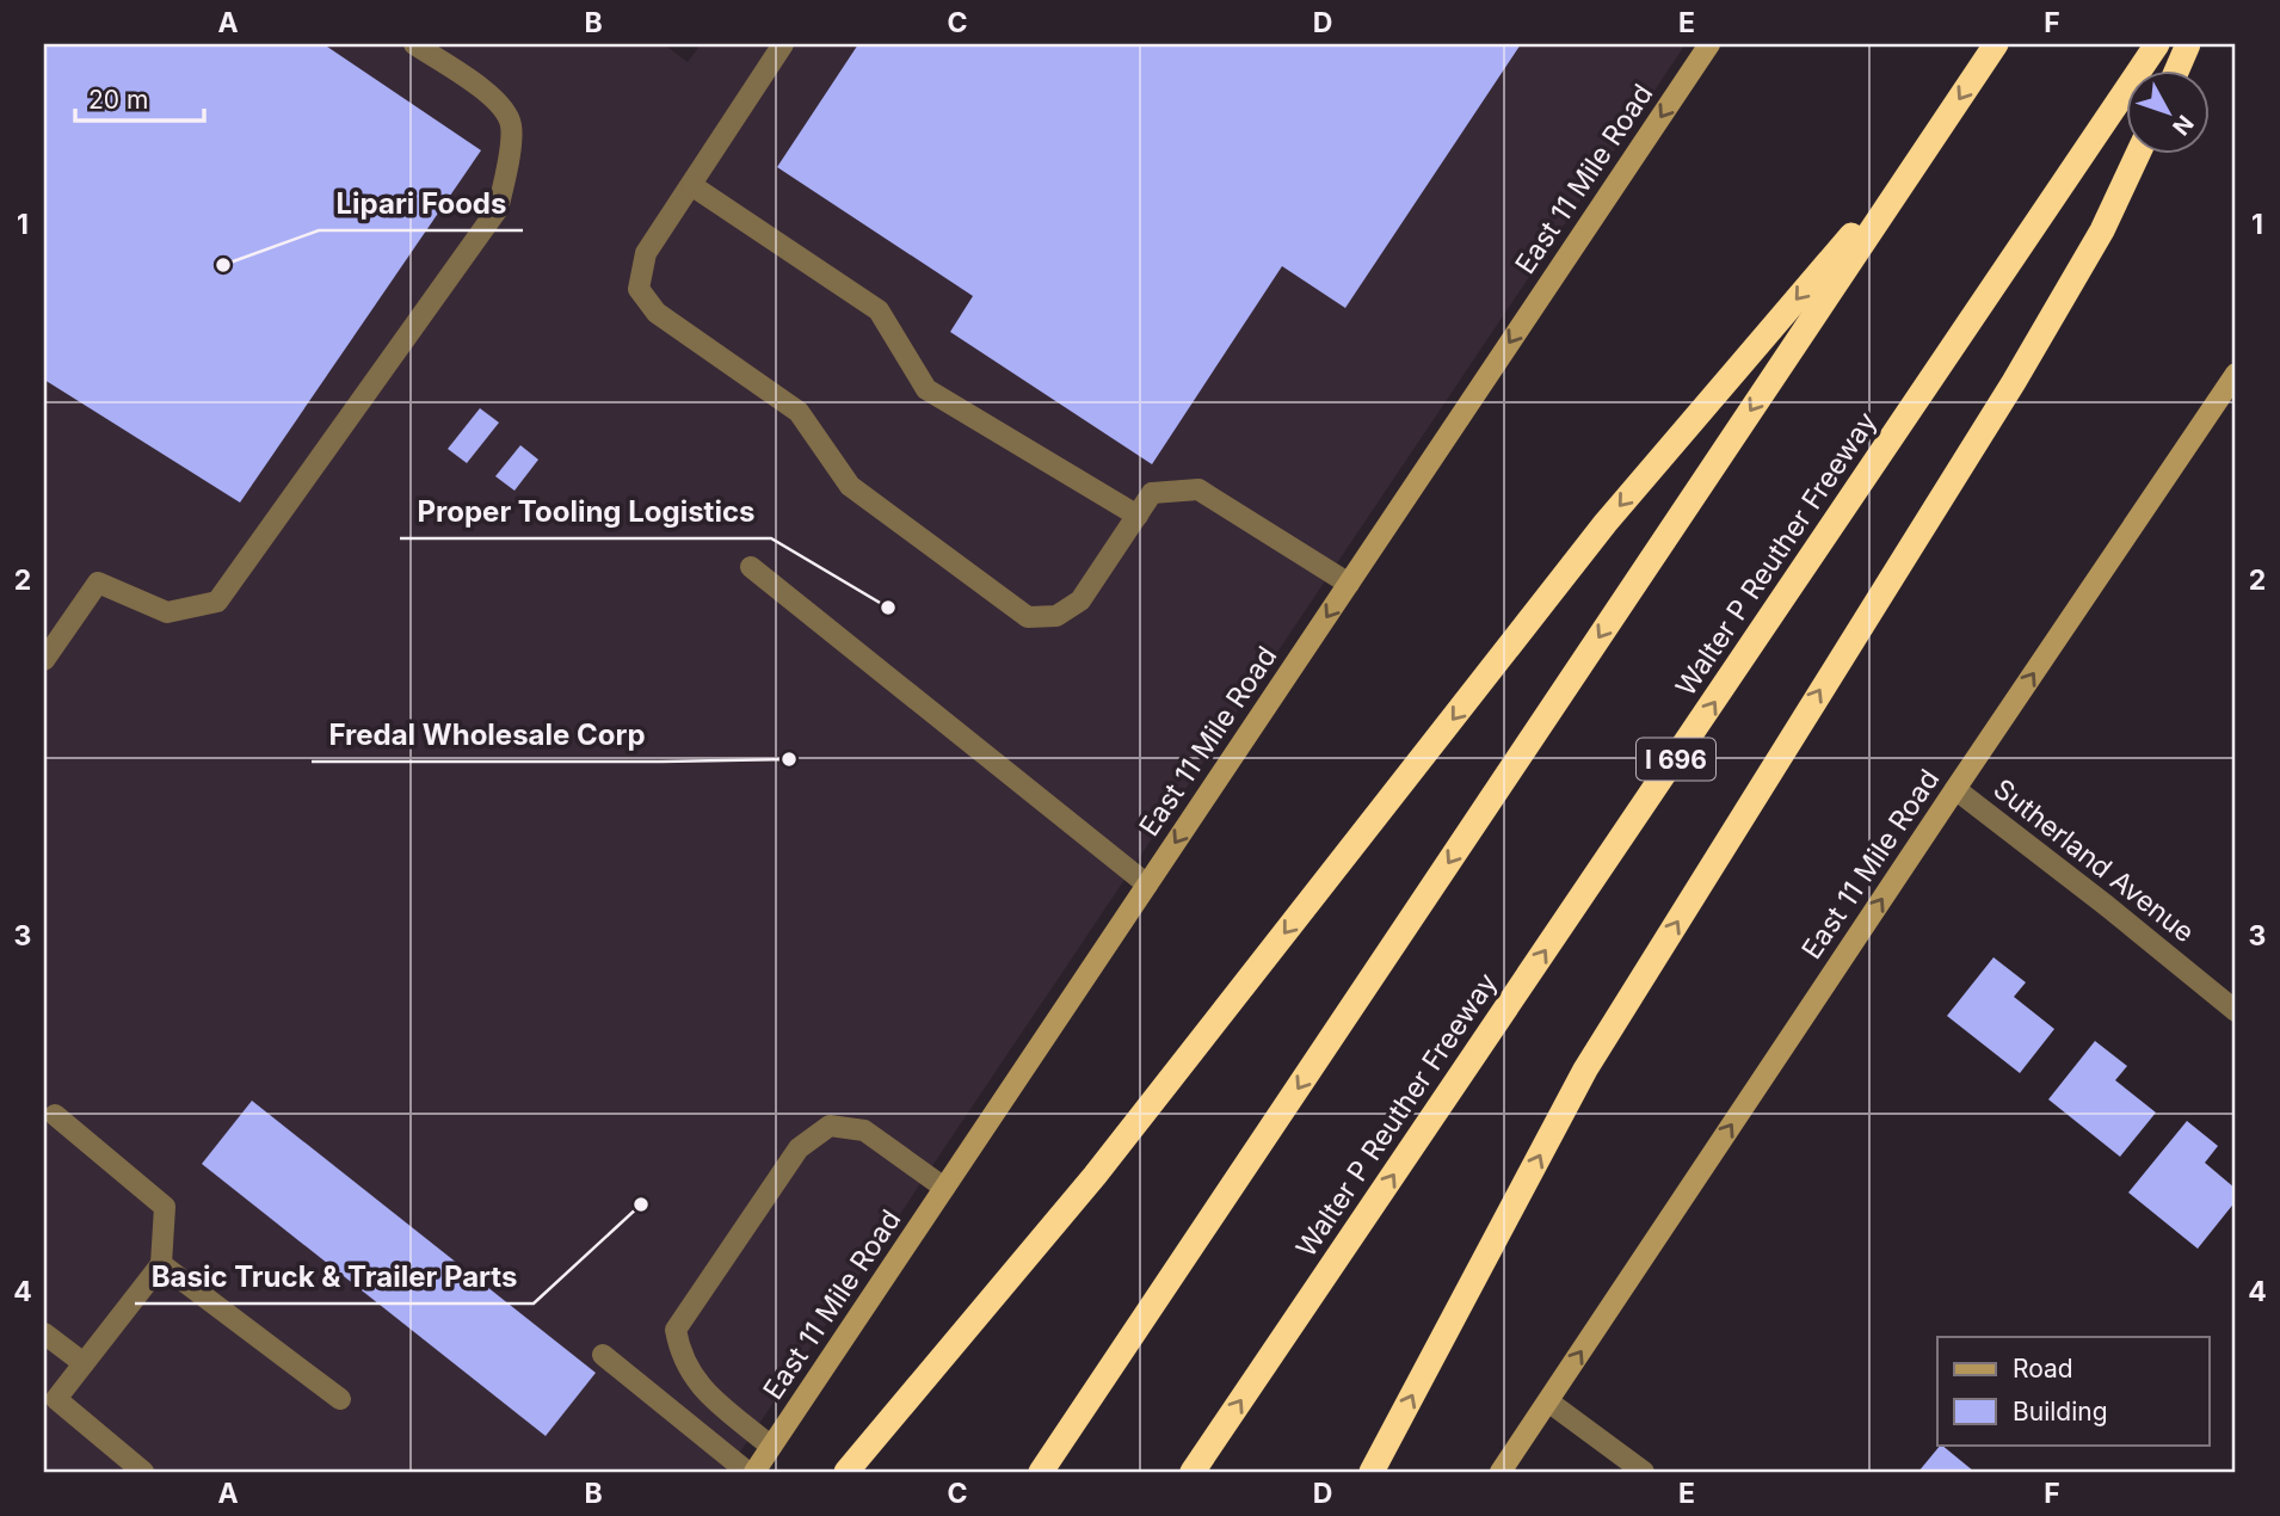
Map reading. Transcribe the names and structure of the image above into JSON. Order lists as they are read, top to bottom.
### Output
{
  "streets": {
    "highway": ["Walter P Reuther Freeway", "I 696"],
    "main road": ["East 11 Mile Road"],
    "street": ["Sutherland Avenue"]
  },
  "crossings": [
    ["East 11 Mile Road", "Sutherland Avenue"]
  ],
  "places": [
    "Lipari Foods",
    "Proper Tooling Logistics",
    "Fredal Wholesale Corp",
    "Basic Truck & Trailer Parts"
  ],
  "legend": ["Road", "Building"],
  "scale_bar": "20 m",
  "north": "bottom right",
  "grid": {
    "columns": [
      "A",
      "B",
      "C",
      "D",
      "E",
      "F"
    ],
    "rows": [
      "1",
      "2",
      "3",
      "4"
    ]
  }
}
